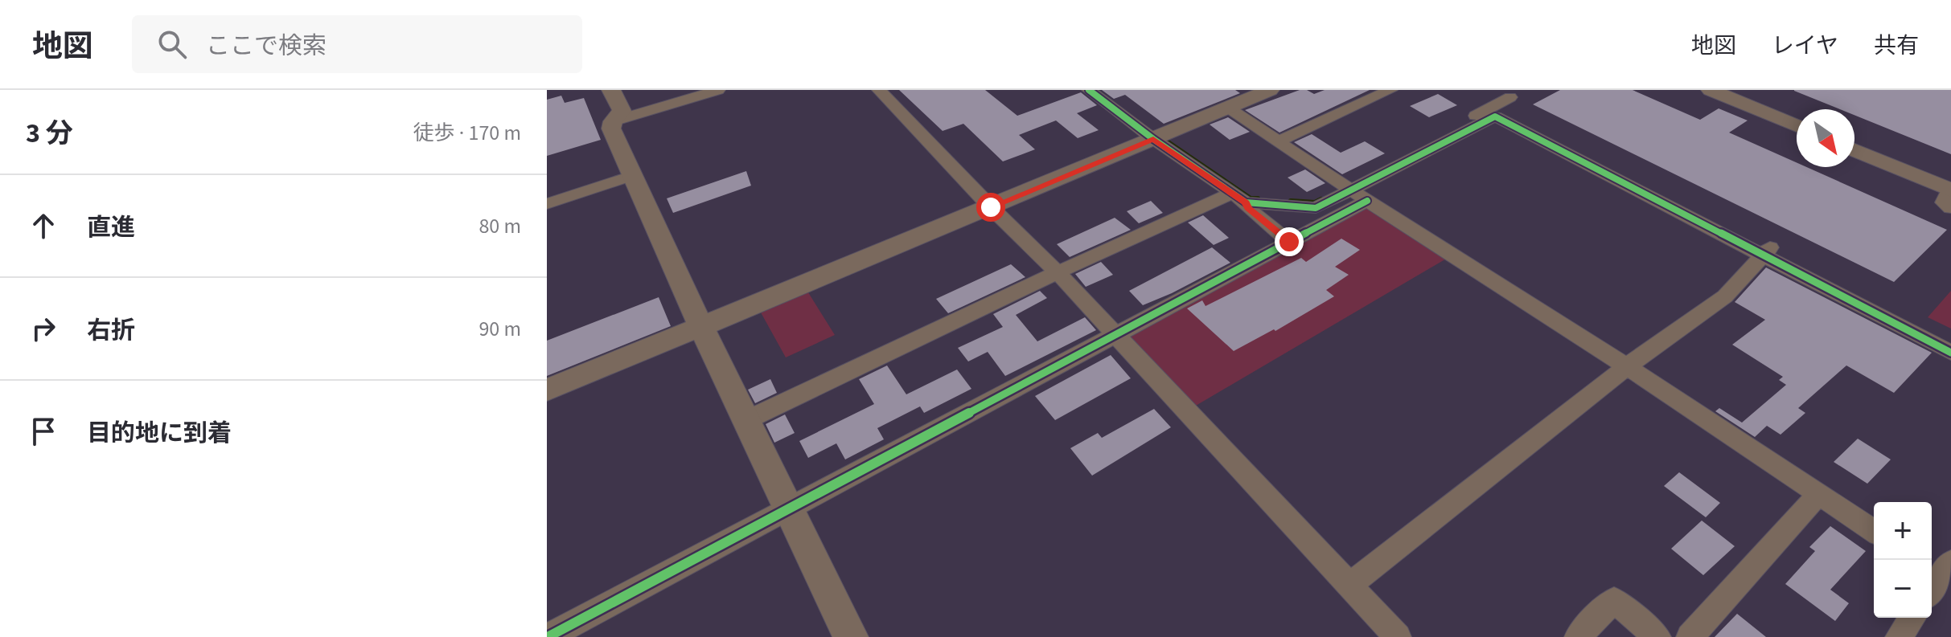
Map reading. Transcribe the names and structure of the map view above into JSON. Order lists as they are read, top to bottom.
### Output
{
  "north": "bottom right",
  "page": {
    "header": "地図",
    "search": "ここで検索",
    "nav": ["地図", "レイヤ", "共有"],
    "heading": ["3 分", "徒歩 · 170 m"],
    "list": [
      ["直進", "80 m"],
      ["右折", "90 m"],
      "目的地に到着"
    ],
    "map_buttons": ["+", "−"]
  }
}
